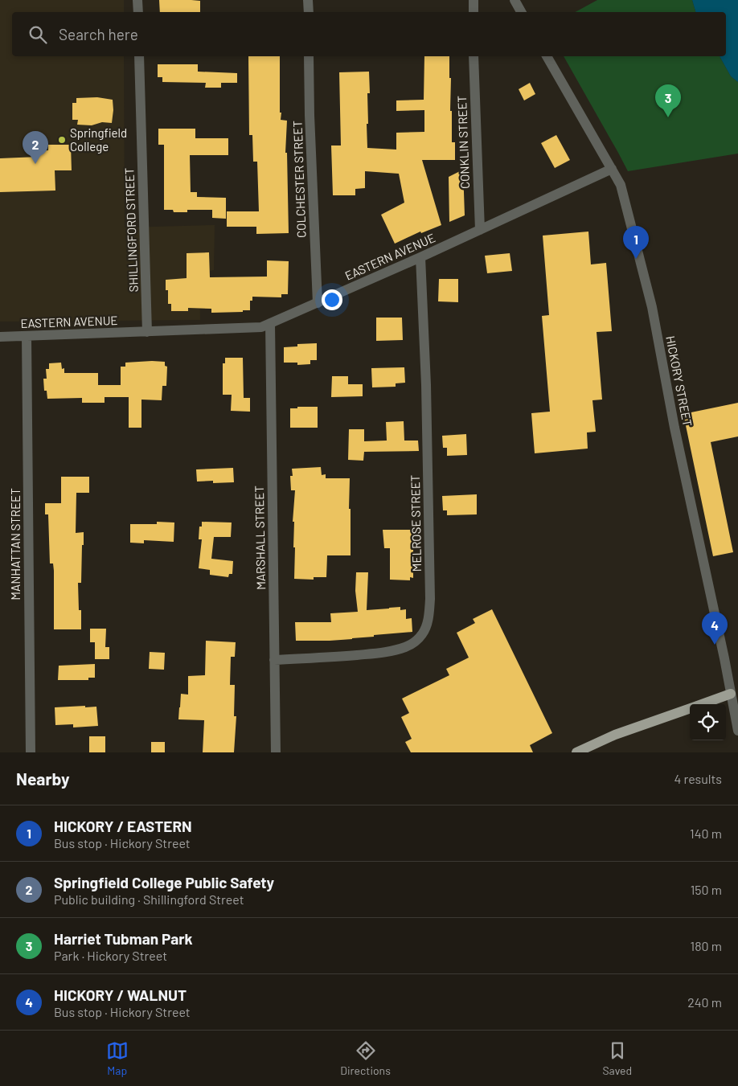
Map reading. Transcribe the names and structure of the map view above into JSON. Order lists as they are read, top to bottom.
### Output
{
  "streets": {
    "street": [
      "CONKLIN STREET",
      "COLCHESTER STREET",
      "SHILLINGFORD STREET",
      "EASTERN AVENUE",
      "HICKORY STREET",
      "MELROSE STREET",
      "MARSHALL STREET",
      "MANHATTAN STREET"
    ]
  },
  "crossings": [
    ["CONKLIN STREET", "EASTERN AVENUE"],
    ["COLCHESTER STREET", "EASTERN AVENUE"],
    ["SHILLINGFORD STREET", "EASTERN AVENUE"],
    ["EASTERN AVENUE", "HICKORY STREET"],
    ["EASTERN AVENUE", "MELROSE STREET"],
    ["EASTERN AVENUE", "MARSHALL STREET"],
    ["EASTERN AVENUE", "MANHATTAN STREET"],
    ["MELROSE STREET", "MARSHALL STREET"]
  ],
  "places": ["Springfield College"],
  "page": {
    "search": "Search here",
    "pins": [
      "3",
      "2",
      "1",
      "4"
    ],
    "heading": ["Nearby", "4 results"],
    "list": [
      {
        "mark": "1",
        "name": "HICKORY / EASTERN",
        "note": "Bus stop · Hickory Street",
        "value": "140 m"
      },
      {
        "mark": "2",
        "name": "Springfield College Public Safety",
        "note": "Public building · Shillingford Street",
        "value": "150 m"
      },
      {
        "mark": "3",
        "name": "Harriet Tubman Park",
        "note": "Park · Hickory Street",
        "value": "180 m"
      },
      {
        "mark": "4",
        "name": "HICKORY / WALNUT",
        "note": "Bus stop · Hickory Street",
        "value": "240 m"
      }
    ],
    "nav": ["Map", "Directions", "Saved"]
  }
}
